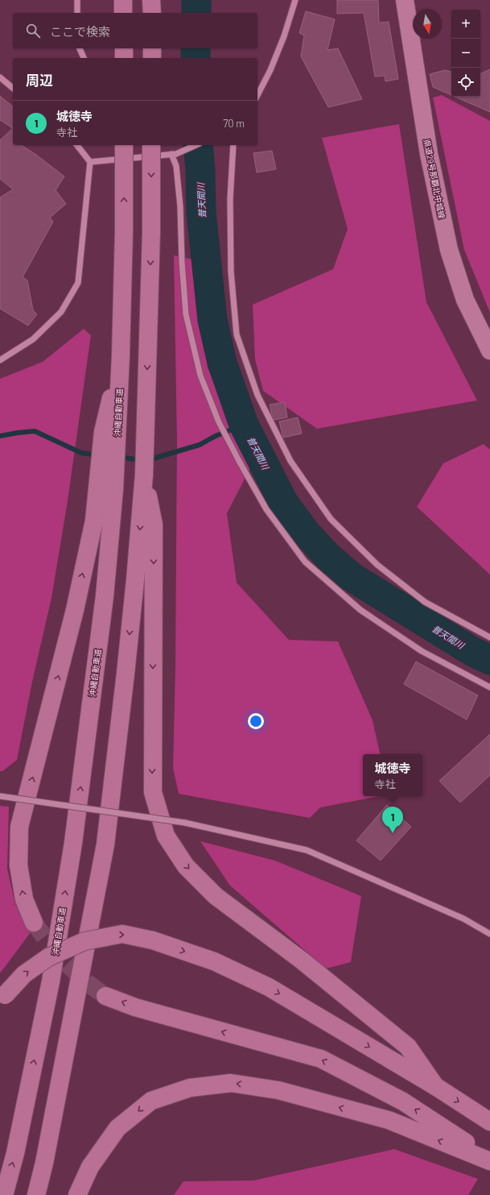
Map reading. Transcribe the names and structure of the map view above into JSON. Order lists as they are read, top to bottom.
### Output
{
  "streets": {
    "highway": ["沖縄自動車道"],
    "main road": ["県道29号那覇北中城線"]
  },
  "water": ["普天間川"],
  "north": "bottom",
  "page": {
    "map_buttons": ["+", "−"],
    "search": "ここで検索",
    "heading": "周辺",
    "list": [
      {
        "mark": "1",
        "name": "城徳寺",
        "note": "寺社",
        "value": "70 m"
      }
    ],
    "popup": ["城徳寺", "寺社"],
    "pins": "1"
  }
}
